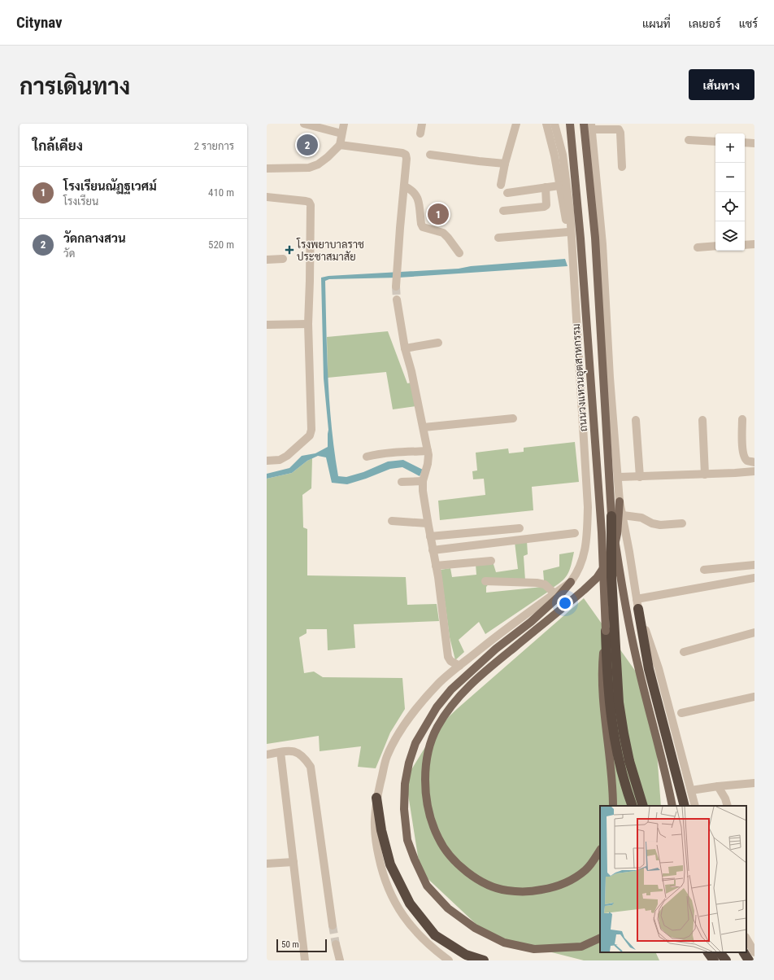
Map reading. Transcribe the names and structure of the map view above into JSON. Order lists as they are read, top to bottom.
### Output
{
  "streets": {
    "main road": ["ถนนวงแหวนอุตสาหกรรม"]
  },
  "places": {
    "health": ["โรงพยาบาลราช ประชาสมาสัย"]
  },
  "scale_bar": "50 m",
  "page": {
    "header": "Citynav",
    "nav": ["แผนที่", "เลเยอร์", "แชร์"],
    "buttons": "เส้นทาง",
    "title": "การเดินทาง",
    "heading": ["ใกล้เคียง", "2 รายการ"],
    "pins": ["2", "1"],
    "map_buttons": ["+", "−"],
    "list": [
      {
        "mark": "1",
        "name": "โรงเรียนณัฏฐเวศม์",
        "note": "โรงเรียน",
        "value": "410 m"
      },
      {
        "mark": "2",
        "name": "วัดกลางสวน",
        "note": "วัด",
        "value": "520 m"
      }
    ],
    "scale": "50 m"
  }
}
